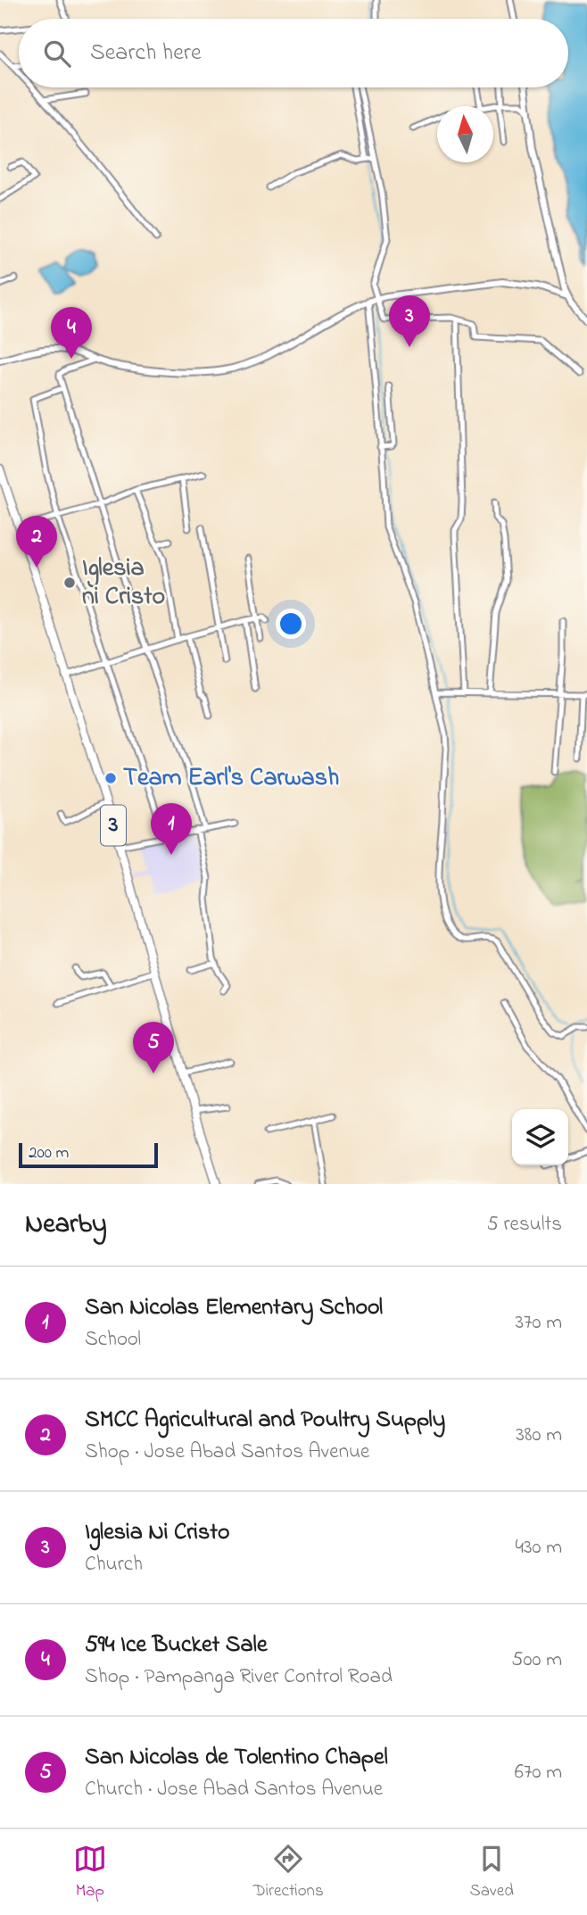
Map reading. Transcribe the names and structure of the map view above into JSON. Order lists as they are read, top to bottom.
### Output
{
  "streets": {
    "highway": ["3"]
  },
  "places": ["Iglesia ni Cristo", "Team Earl's Carwash"],
  "scale_bar": "200 m",
  "north": "top",
  "page": {
    "search": "Search here",
    "pins": [
      "3",
      "4",
      "2",
      "1",
      "5"
    ],
    "scale": "200 m",
    "heading": ["Nearby", "5 results"],
    "list": [
      {
        "mark": "1",
        "name": "San Nicolas Elementary School",
        "note": "School",
        "value": "370 m"
      },
      {
        "mark": "2",
        "name": "SMCC Agricultural and Poultry Supply",
        "note": "Shop · Jose Abad Santos Avenue",
        "value": "380 m"
      },
      {
        "mark": "3",
        "name": "Iglesia Ni Cristo",
        "note": "Church",
        "value": "430 m"
      },
      {
        "mark": "4",
        "name": "594 Ice Bucket Sale",
        "note": "Shop · Pampanga River Control Road",
        "value": "500 m"
      },
      {
        "mark": "5",
        "name": "San Nicolas de Tolentino Chapel",
        "note": "Church · Jose Abad Santos Avenue",
        "value": "670 m"
      }
    ],
    "nav": ["Map", "Directions", "Saved"]
  }
}
